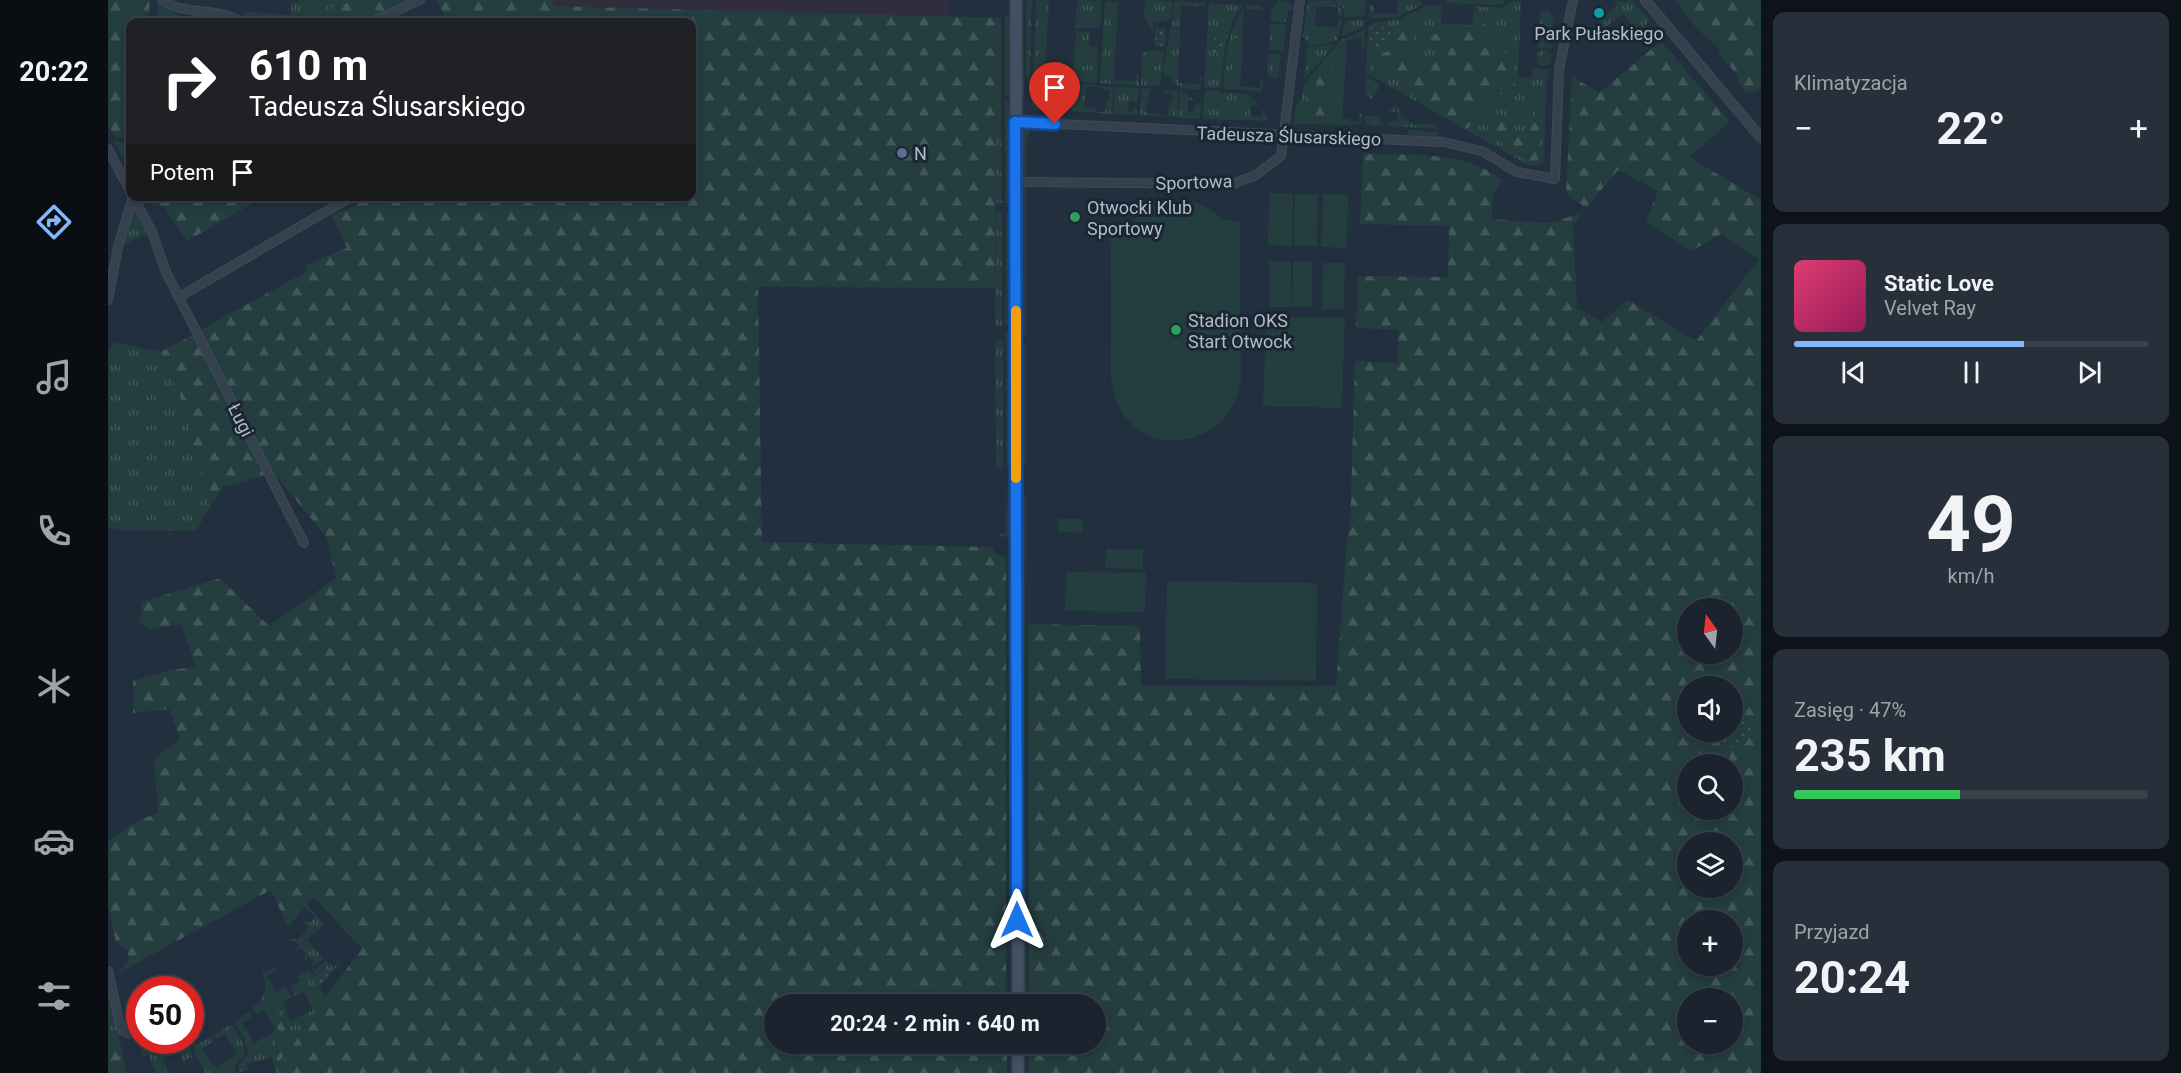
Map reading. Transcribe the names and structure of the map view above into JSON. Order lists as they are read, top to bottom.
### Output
{
  "streets": {
    "street": ["Tadeusza Ślusarskiego", "Sportowa", "Ługi"]
  },
  "crossings": [
    ["Tadeusza Ślusarskiego", "Sportowa"]
  ],
  "places": [
    "Park Pułaskiego",
    "N",
    "Otwocki Klub Sportowy",
    "Stadion OKS Start Otwock"
  ],
  "north": "top",
  "page": {
    "tabs": "20:22",
    "tile": [
      "Klimatyzacja",
      ["49", "km/h"],
      ["Zasięg · 47%", "235 km"],
      ["Przyjazd", "20:24"]
    ],
    "turn": ["610 m", "Tadeusza Ślusarskiego"],
    "heat": ["−", "22°", "+"],
    "then": "Potem",
    "song": ["Static Love", "Velvet Ray"],
    "map_buttons": ["+", "−"],
    "limit": "50",
    "trip": "20:24 · 2 min · 640 m"
  }
}
